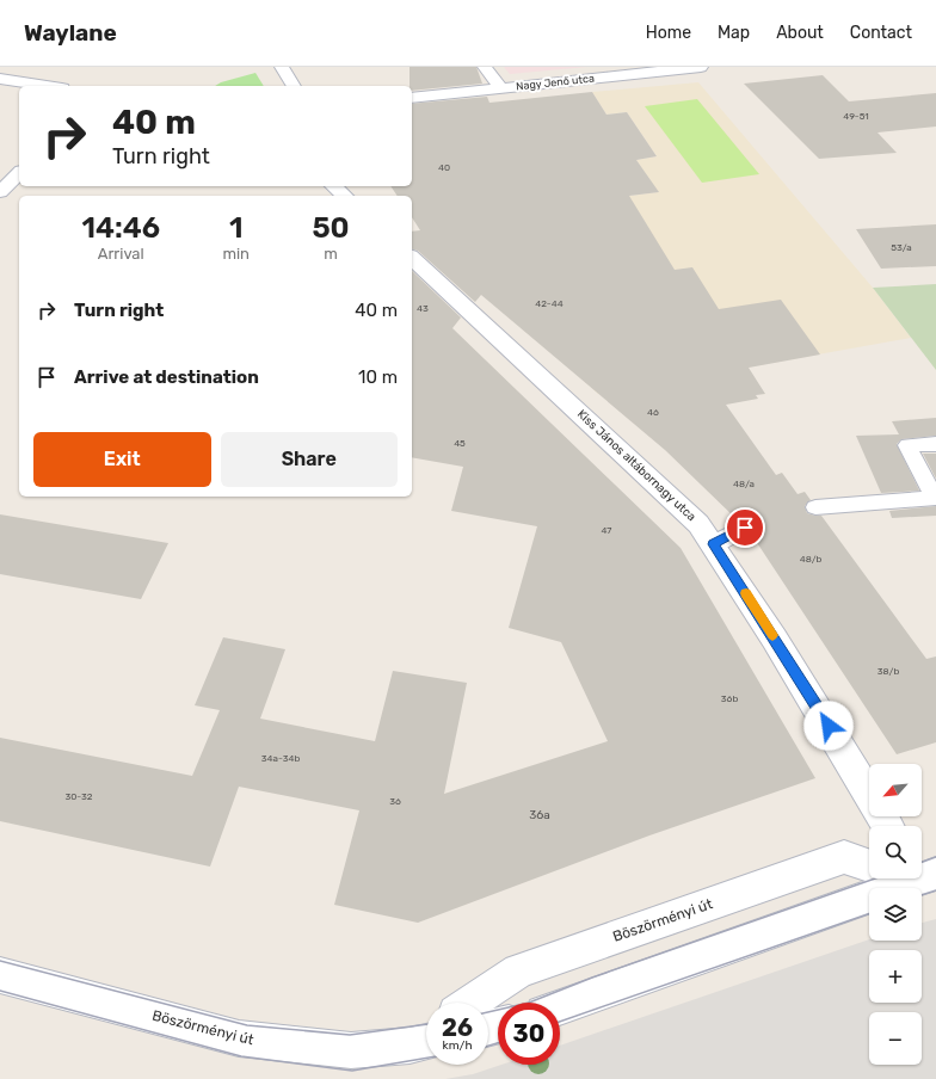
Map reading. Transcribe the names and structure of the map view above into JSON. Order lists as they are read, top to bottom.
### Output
{
  "streets": {
    "street": ["Nagy Jenő utca", "Kiss János altábornagy utca", "Böszörményi út"]
  },
  "house_numbers": [
    "49-51",
    "40",
    "53/a",
    "42-44",
    "43",
    "46",
    "45",
    "48/a",
    "47",
    "48/b",
    "38/b",
    "36b",
    "34a-34b",
    "30-32",
    "36",
    "36a"
  ],
  "north": "bottom left",
  "page": {
    "header": "Waylane",
    "nav": [
      "Home",
      "Map",
      "About",
      "Contact"
    ],
    "turn": ["40 m", "Turn right"],
    "eta": [
      "14:46",
      "Arrival",
      "1",
      "min",
      "50",
      "m"
    ],
    "list": [
      {
        "name": "Turn right",
        "value": "40 m"
      },
      {
        "name": "Arrive at destination",
        "value": "10 m"
      }
    ],
    "buttons": ["Exit", "Share"],
    "map_buttons": ["+", "−"],
    "speed": "26 km/h",
    "limit": "30"
  }
}
